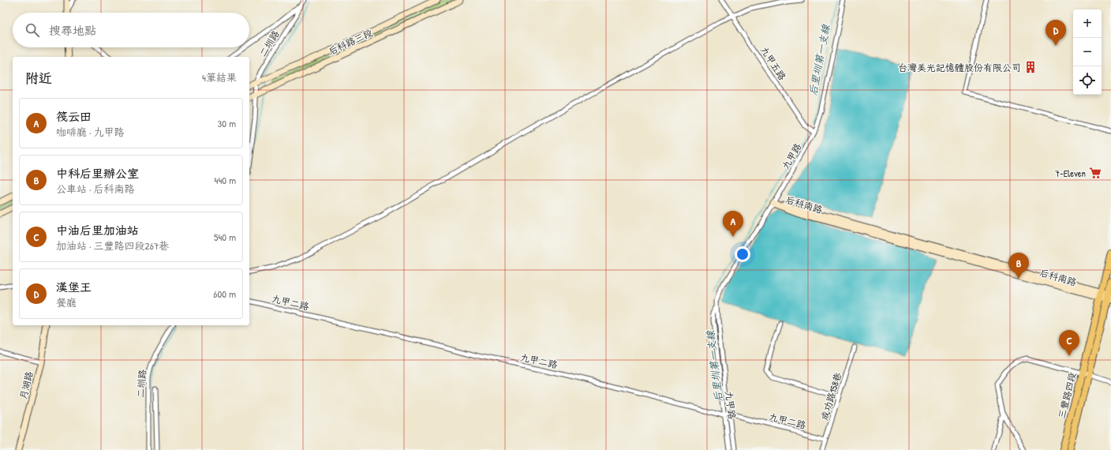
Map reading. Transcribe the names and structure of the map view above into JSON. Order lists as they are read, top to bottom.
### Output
{
  "streets": {
    "main road": ["三豐路四段"],
    "street": [
      "后科路三段",
      "二圳路",
      "九甲五路",
      "九甲路",
      "后科南路",
      "九甲二路",
      "月湖路",
      "成功路158巷"
    ]
  },
  "crossings": [
    ["后科路三段", "二圳路"],
    ["九甲五路", "九甲路"],
    ["九甲路", "后科南路"],
    ["九甲路", "九甲二路"],
    ["后科南路", "三豐路四段"],
    ["九甲二路", "成功路158巷"]
  ],
  "water": ["后里圳第一支線"],
  "places": {
    "building": ["台灣美光記憶體股份有限公司"],
    "supermarket": ["7-Eleven"]
  },
  "page": {
    "map_buttons": ["+", "−"],
    "search": "搜尋地點",
    "pins": [
      "D",
      "A",
      "B",
      "C"
    ],
    "heading": ["附近", "4筆結果"],
    "list": [
      {
        "mark": "A",
        "name": "筏云田",
        "note": "咖啡廳 · 九甲路",
        "value": "30 m"
      },
      {
        "mark": "B",
        "name": "中科后里辦公室",
        "note": "公車站 · 后科南路",
        "value": "440 m"
      },
      {
        "mark": "C",
        "name": "中油后里加油站",
        "note": "加油站 · 三豐路四段267巷",
        "value": "540 m"
      },
      {
        "mark": "D",
        "name": "漢堡王",
        "note": "餐廳",
        "value": "600 m"
      }
    ]
  }
}
